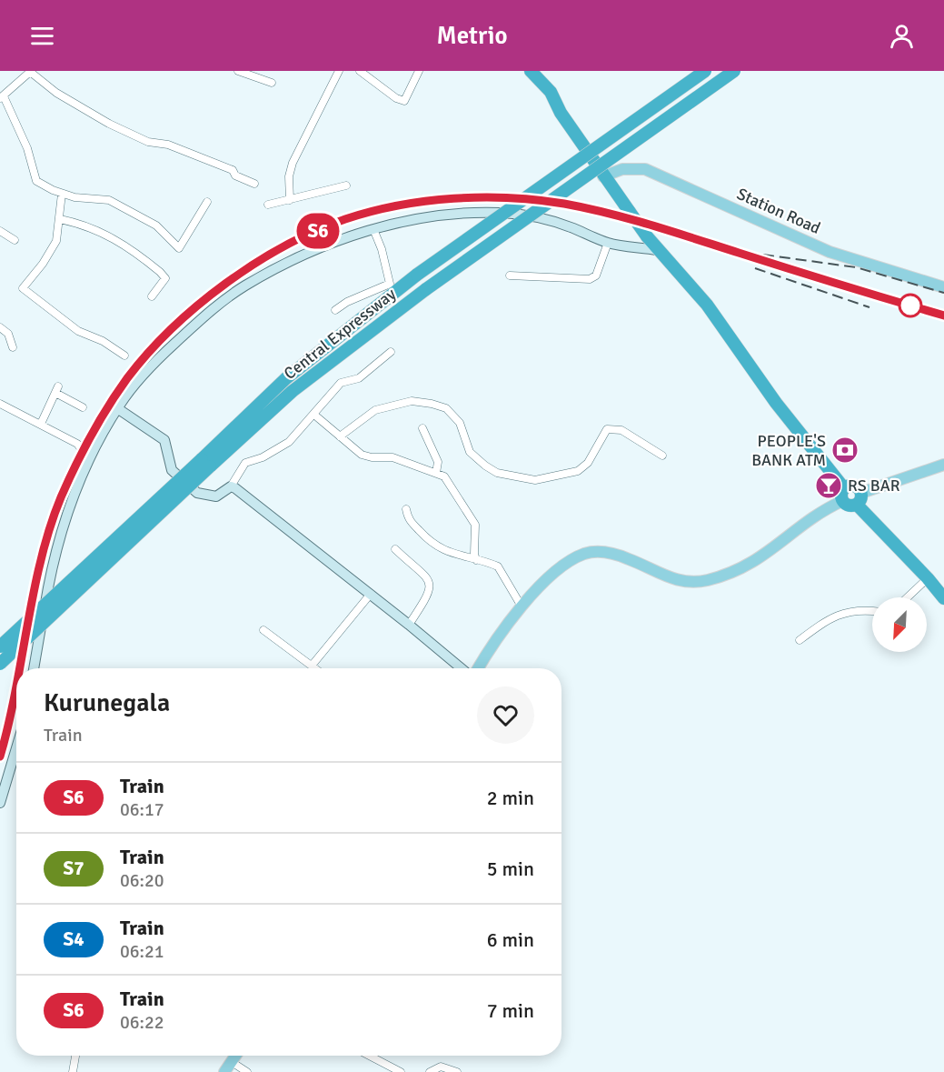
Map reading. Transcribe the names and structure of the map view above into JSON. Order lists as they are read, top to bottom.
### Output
{
  "streets": {
    "highway": ["Central Expressway"],
    "main road": ["Station Road"]
  },
  "places": {
    "bank": ["PEOPLE'S BANK ATM"],
    "bar": ["RS BAR"]
  },
  "north": "bottom left",
  "page": {
    "header": "Metrio",
    "on_map": "S6",
    "heading": ["Kurunegala", "Train"],
    "list": [
      {
        "mark": "S6",
        "name": "Train",
        "note": "06:17",
        "value": "2 min"
      },
      {
        "mark": "S7",
        "name": "Train",
        "note": "06:20",
        "value": "5 min"
      },
      {
        "mark": "S4",
        "name": "Train",
        "note": "06:21",
        "value": "6 min"
      },
      {
        "mark": "S6",
        "name": "Train",
        "note": "06:22",
        "value": "7 min"
      }
    ]
  }
}
